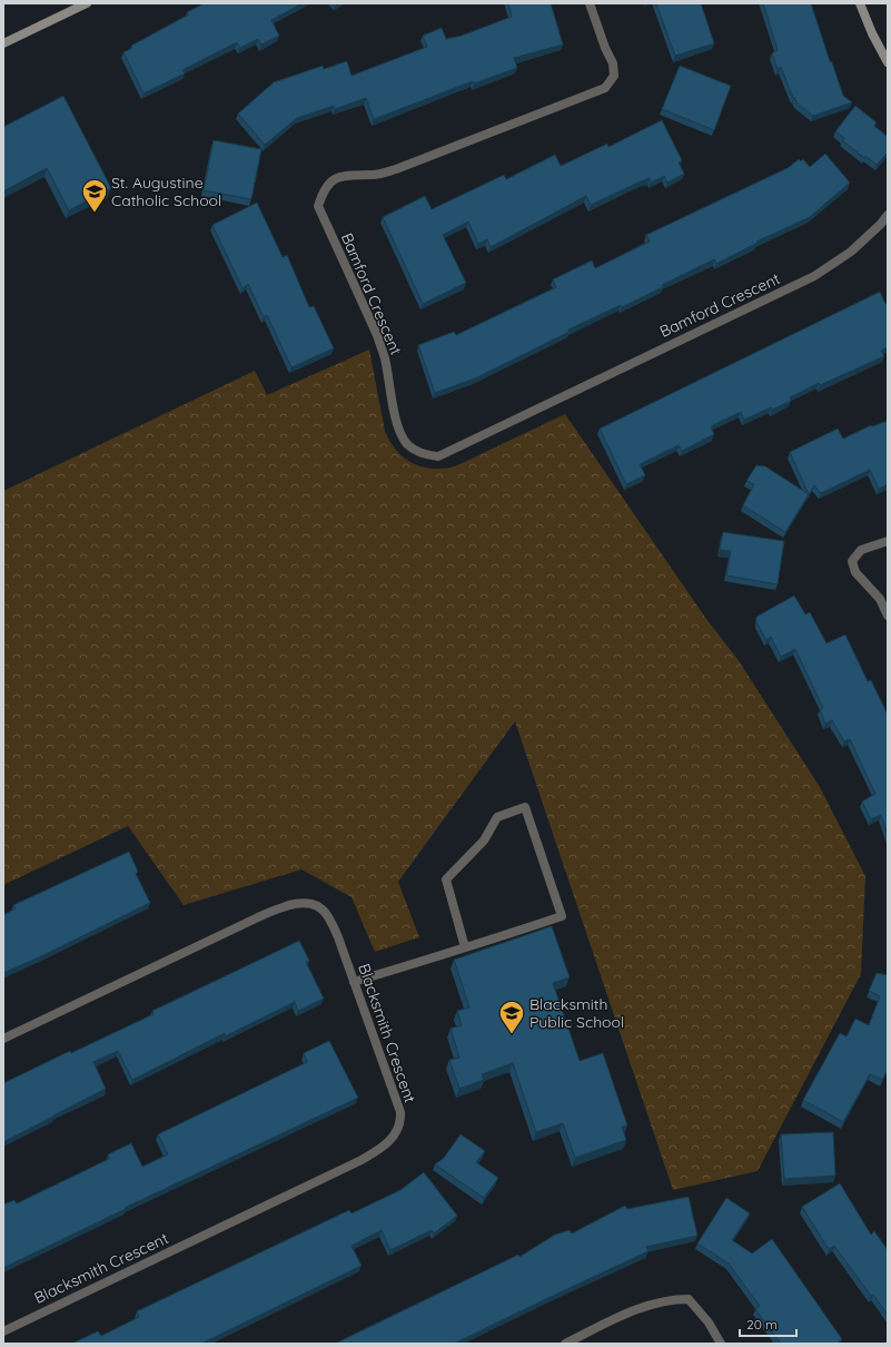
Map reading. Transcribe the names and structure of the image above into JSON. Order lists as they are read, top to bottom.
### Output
{
  "streets": {
    "street": ["Bamford Crescent", "Blacksmith Crescent"]
  },
  "places": {
    "school or university": ["St. Augustine Catholic School", "Blacksmith Public School"]
  },
  "scale_bar": "20 m"
}
